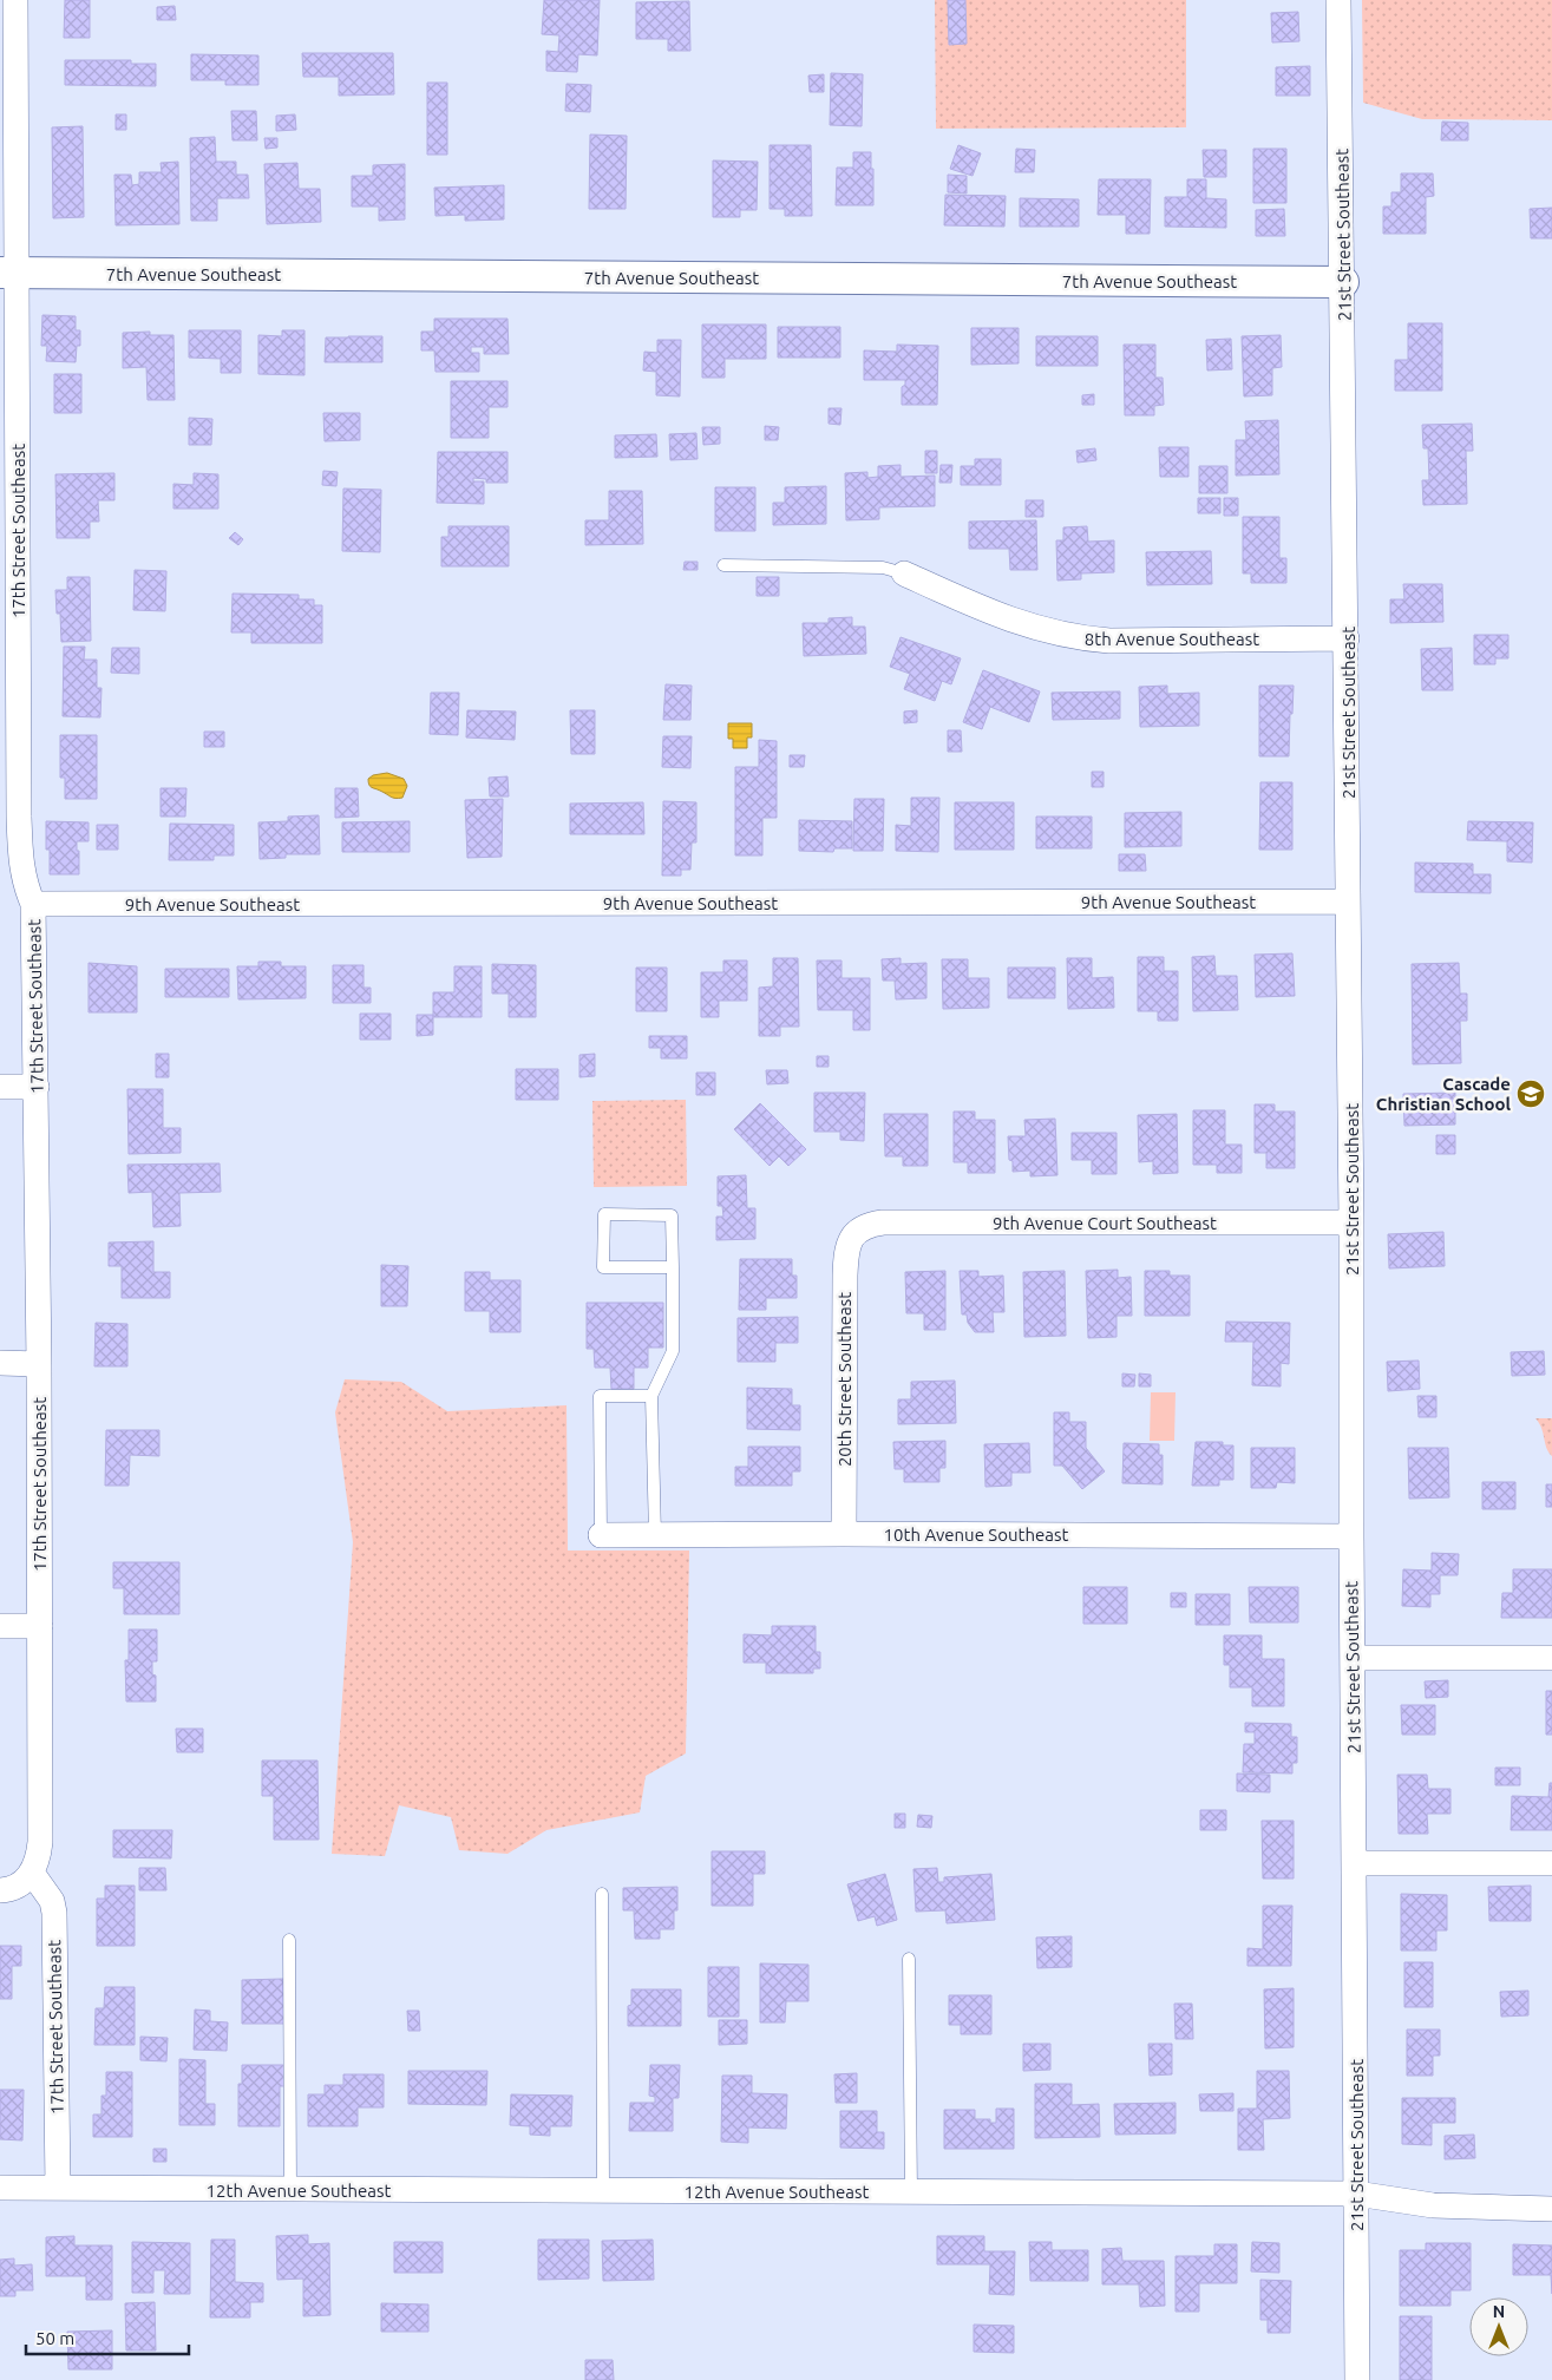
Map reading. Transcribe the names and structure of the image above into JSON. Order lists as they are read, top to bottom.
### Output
{
  "streets": {
    "street": [
      "21st Street Southeast",
      "7th Avenue Southeast",
      "17th Street Southeast",
      "8th Avenue Southeast",
      "9th Avenue Southeast",
      "9th Avenue Court Southeast",
      "20th Street Southeast",
      "10th Avenue Southeast",
      "12th Avenue Southeast"
    ]
  },
  "crossings": [
    ["21st Street Southeast", "7th Avenue Southeast"],
    ["21st Street Southeast", "8th Avenue Southeast"],
    ["21st Street Southeast", "9th Avenue Southeast"],
    ["21st Street Southeast", "9th Avenue Court Southeast"],
    ["21st Street Southeast", "10th Avenue Southeast"],
    ["21st Street Southeast", "12th Avenue Southeast"],
    ["7th Avenue Southeast", "17th Street Southeast"],
    ["17th Street Southeast", "9th Avenue Southeast"],
    ["17th Street Southeast", "12th Avenue Southeast"],
    ["9th Avenue Court Southeast", "20th Street Southeast"],
    ["20th Street Southeast", "10th Avenue Southeast"]
  ],
  "places": {
    "school or university": ["Cascade Christian School"]
  },
  "scale_bar": "50 m",
  "north": "top"
}
